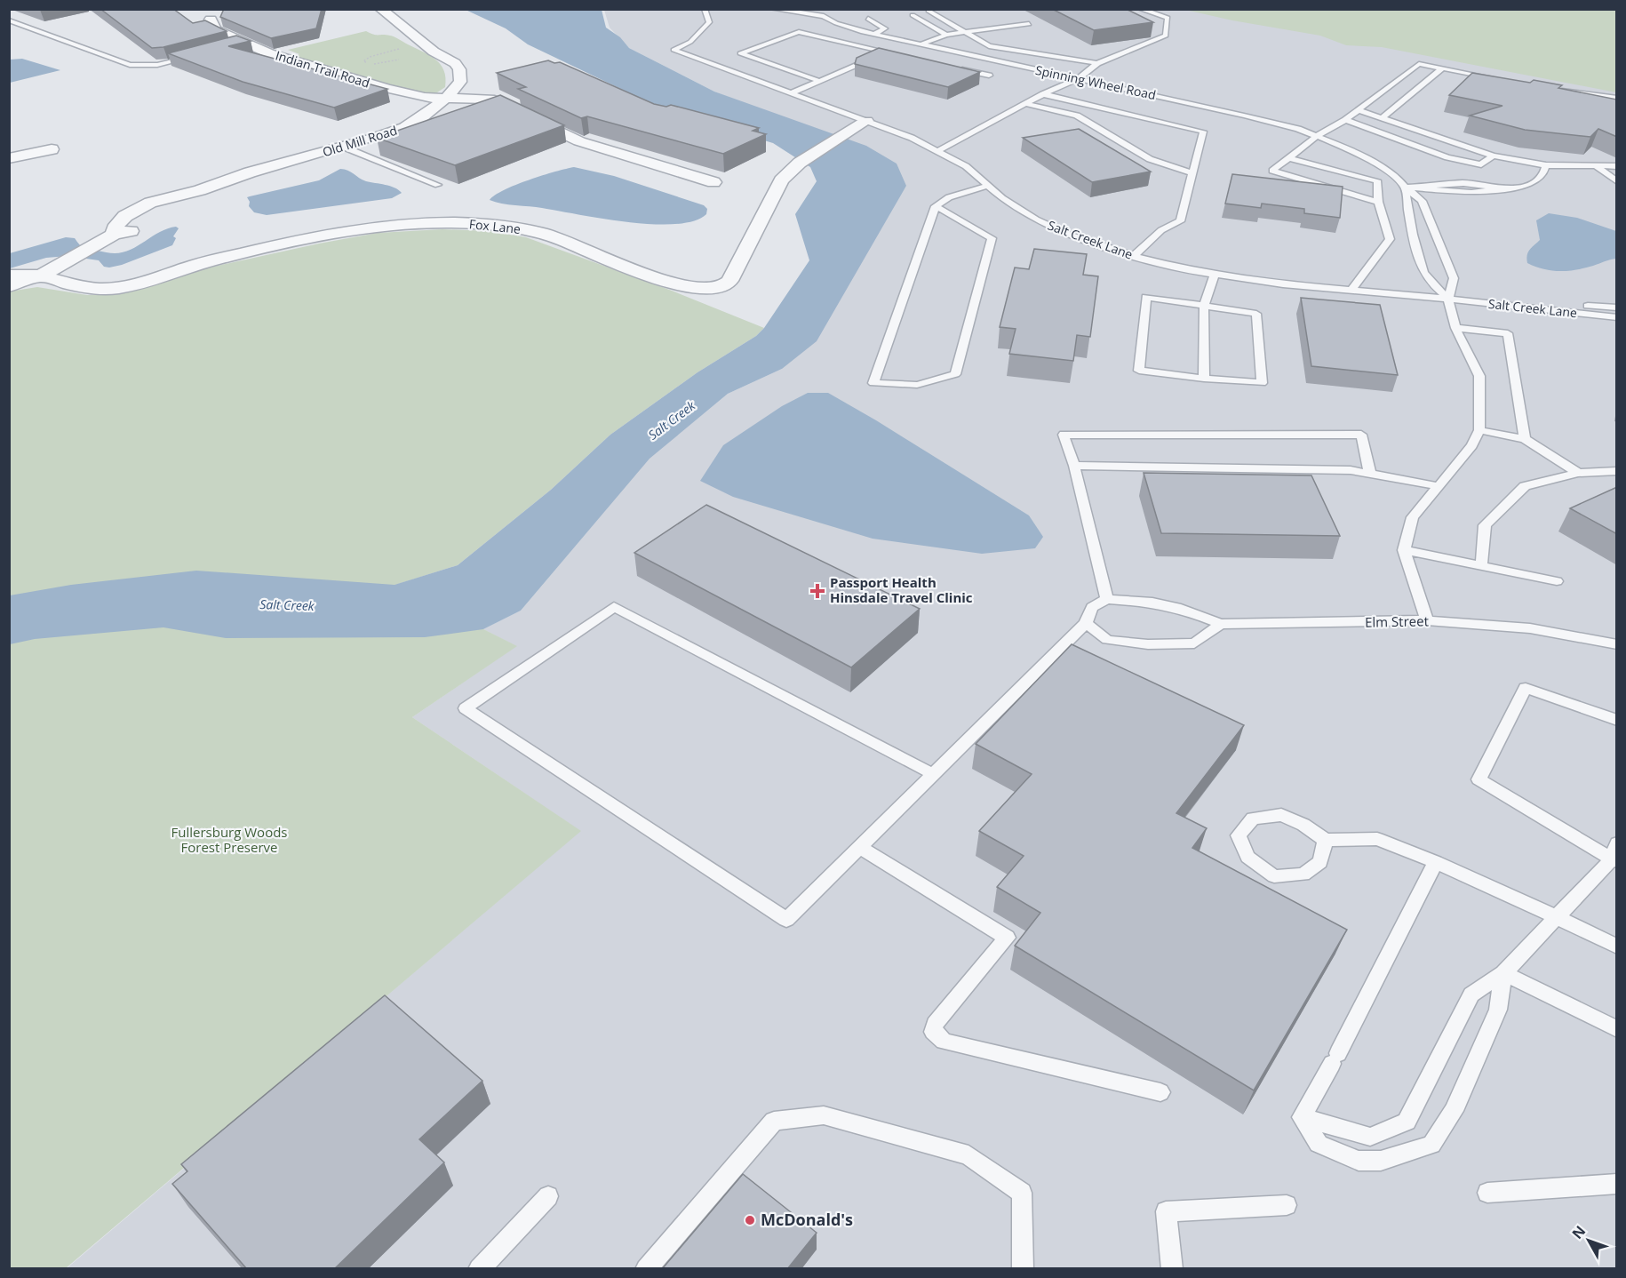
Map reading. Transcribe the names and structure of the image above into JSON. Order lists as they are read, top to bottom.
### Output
{
  "streets": {
    "street": ["Indian Trail Road", "Old Mill Road", "Fox Lane"],
    "lane": ["Spinning Wheel Road", "Salt Creek Lane", "Elm Street"]
  },
  "crossings": [
    ["Indian Trail Road", "Old Mill Road"],
    ["Spinning Wheel Road", "Salt Creek Lane"],
    ["Old Mill Road", "Fox Lane"],
    ["Fox Lane", "Salt Creek Lane"]
  ],
  "water": ["Salt Creek"],
  "parks": ["Fullersburg Woods Forest Preserve"],
  "places": {
    "health": ["Passport Health Hinsdale Travel Clinic"],
    "other": ["McDonald's"]
  },
  "north": "top left"
}
